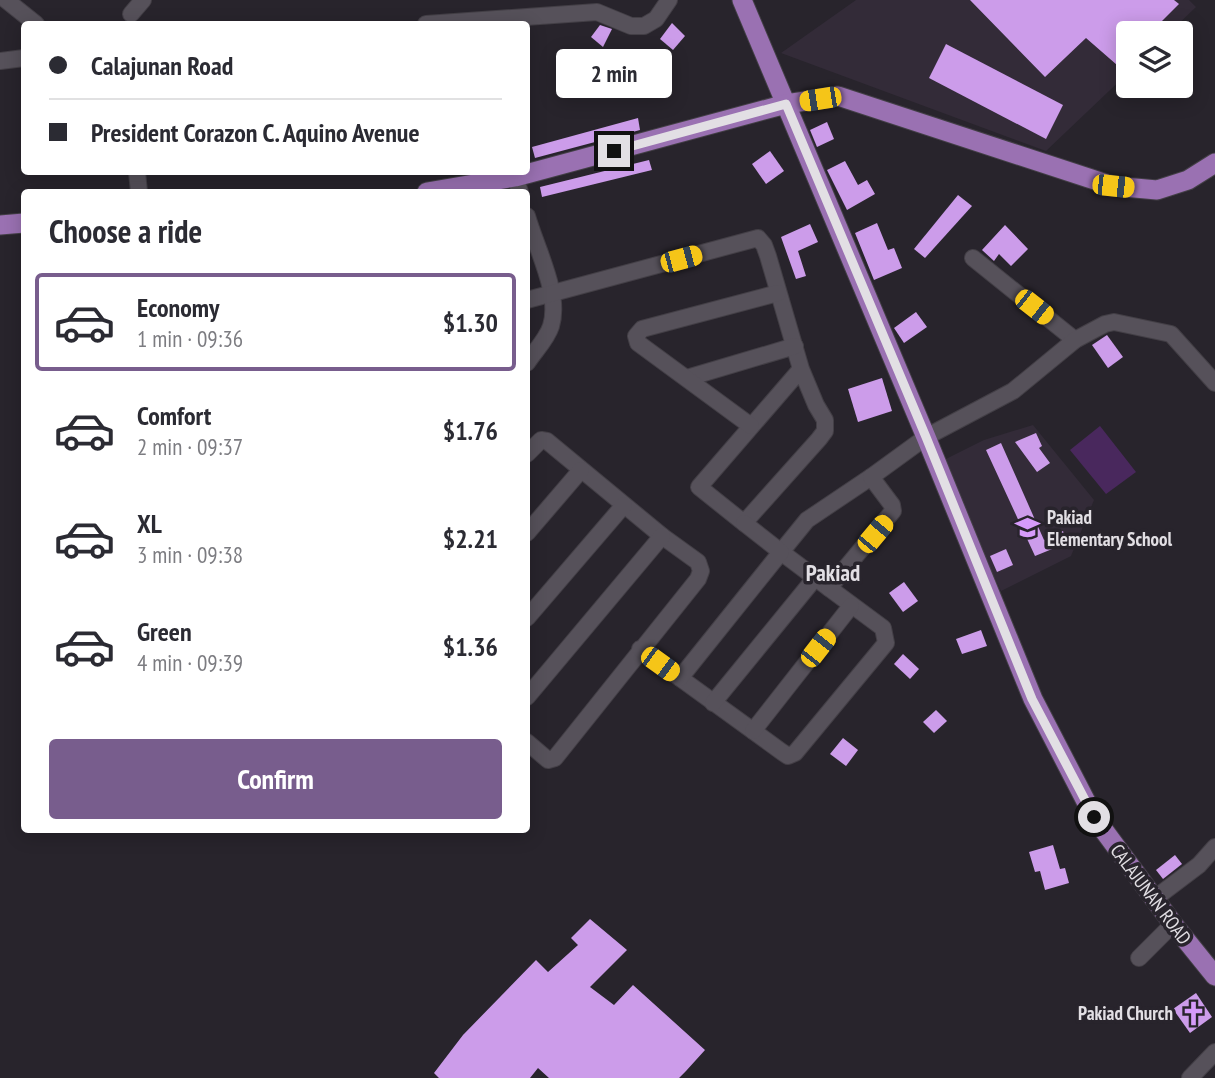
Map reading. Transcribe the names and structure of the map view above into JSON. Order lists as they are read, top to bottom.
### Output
{
  "streets": {
    "main road": ["CALAJUNAN ROAD"]
  },
  "districts": ["Pakiad"],
  "places": {
    "school or university": ["Pakiad Elementary School"],
    "church": ["Pakiad Church"]
  },
  "page": {
    "banner": ["Calajunan Road", "President Corazon C. Aquino Avenue"],
    "bubble": "2 min",
    "heading": "Choose a ride",
    "list": [
      {
        "name": "Economy",
        "note": "1 min · 09:36",
        "value": "$1.30"
      },
      {
        "name": "Comfort",
        "note": "2 min · 09:37",
        "value": "$1.76"
      },
      {
        "name": "XL",
        "note": "3 min · 09:38",
        "value": "$2.21"
      },
      {
        "name": "Green",
        "note": "4 min · 09:39",
        "value": "$1.36"
      }
    ],
    "buttons": "Confirm"
  }
}
